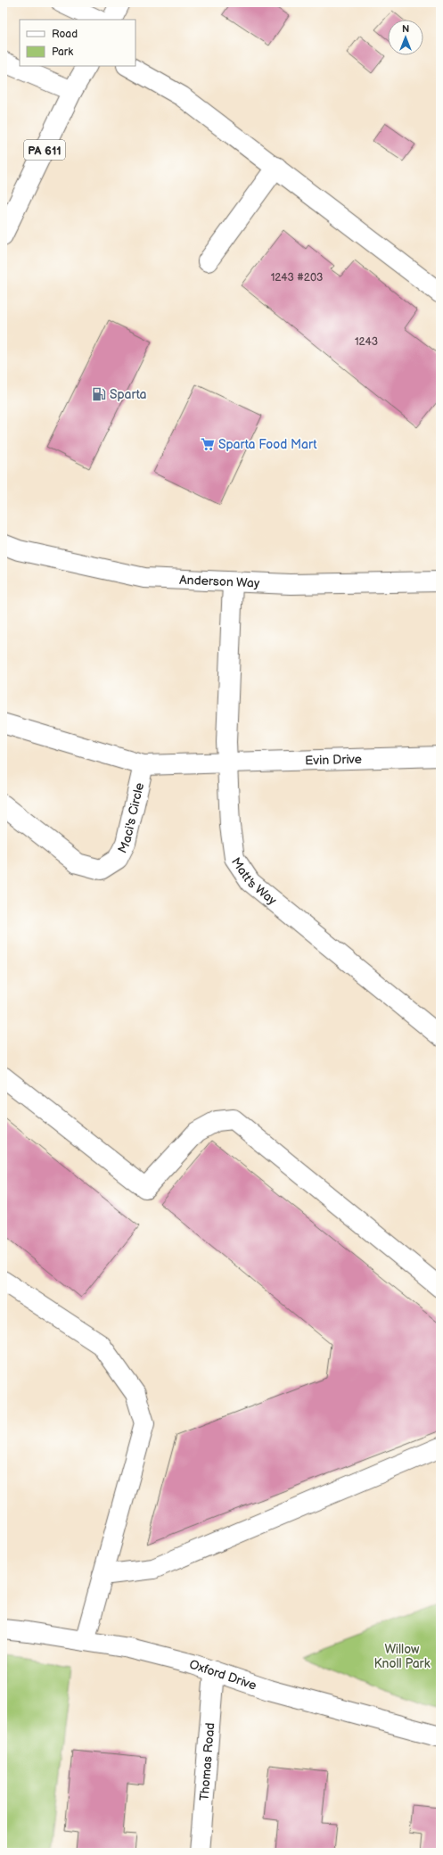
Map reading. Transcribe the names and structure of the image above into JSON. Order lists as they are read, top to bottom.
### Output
{
  "streets": {
    "main road": [
      "PA 611",
      "Anderson Way",
      "Evin Drive",
      "Maci's Circle",
      "Matt's Way",
      "Oxford Drive",
      "Thomas Road"
    ]
  },
  "crossings": [
    ["Anderson Way", "Matt's Way"],
    ["Evin Drive", "Maci's Circle"],
    ["Evin Drive", "Matt's Way"],
    ["Maci's Circle", "Matt's Way"],
    ["Oxford Drive", "Thomas Road"]
  ],
  "parks": ["Willow Knoll Park"],
  "places": {
    "fuel station": ["Sparta"],
    "supermarket": ["Sparta Food Mart"]
  },
  "house_numbers": ["1243 #203", "1243"],
  "legend": ["Road", "Park"],
  "north": "top"
}
